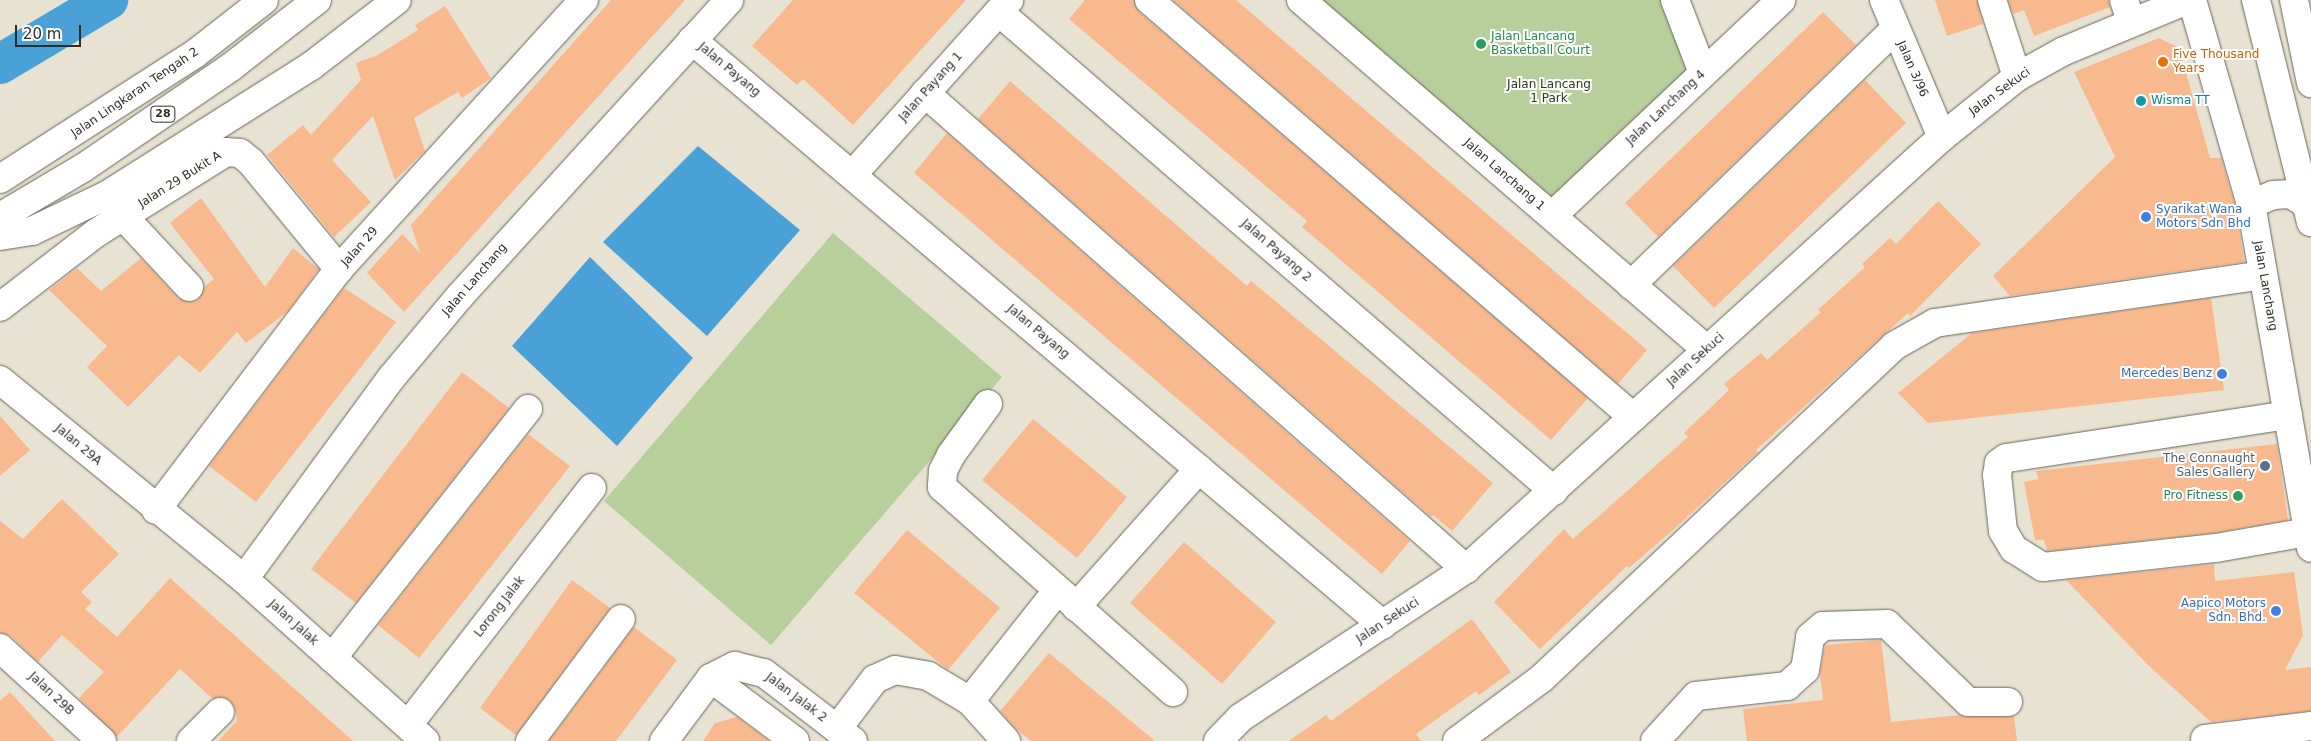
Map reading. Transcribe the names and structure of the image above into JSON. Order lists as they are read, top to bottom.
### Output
{
  "streets": {
    "main road": [
      "Jalan 3/96",
      "Jalan Payang",
      "Jalan Payang 1",
      "Jalan Sekuci",
      "Jalan Lingkaran Tengah 2",
      "Jalan Lanchang 4",
      "28",
      "Jalan Lanchang 1",
      "Jalan 29 Bukit A",
      "Jalan 29",
      "Jalan Payang 2",
      "Jalan Lanchang",
      "Jalan 29A",
      "Lorong Jalak",
      "Jalan Jalak",
      "Jalan 29B",
      "Jalan Jalak 2"
    ]
  },
  "crossings": [
    ["Jalan 3/96", "Jalan Sekuci"],
    ["Jalan Payang", "Jalan Payang 1"],
    ["Jalan Payang", "Jalan Sekuci"],
    ["Jalan Payang", "Jalan Lanchang"],
    ["Jalan Payang 1", "Jalan Payang 2"],
    ["Jalan Sekuci", "Jalan Lanchang 1"],
    ["Jalan Sekuci", "Jalan Payang 2"],
    ["Jalan Lanchang 4", "Jalan Lanchang 1"],
    ["Jalan 29 Bukit A", "Jalan 29"],
    ["Jalan 29", "Jalan 29A"],
    ["Jalan 29", "Jalan Jalak"],
    ["Jalan Lanchang", "Jalan Jalak"],
    ["Jalan 29A", "Jalan Jalak"],
    ["Lorong Jalak", "Jalan Jalak"]
  ],
  "parks": ["Jalan Lancang 1 Park"],
  "places": [
    "Jalan Lancang Basketball Court",
    "Five Thousand Years",
    "Wisma TT",
    "Syarikat Wana Motors Sdn Bhd",
    "Mercedes Benz",
    "The Connaught Sales Gallery",
    "Pro Fitness",
    "Aapico Motors Sdn. Bhd."
  ],
  "scale_bar": "20 m"
}
